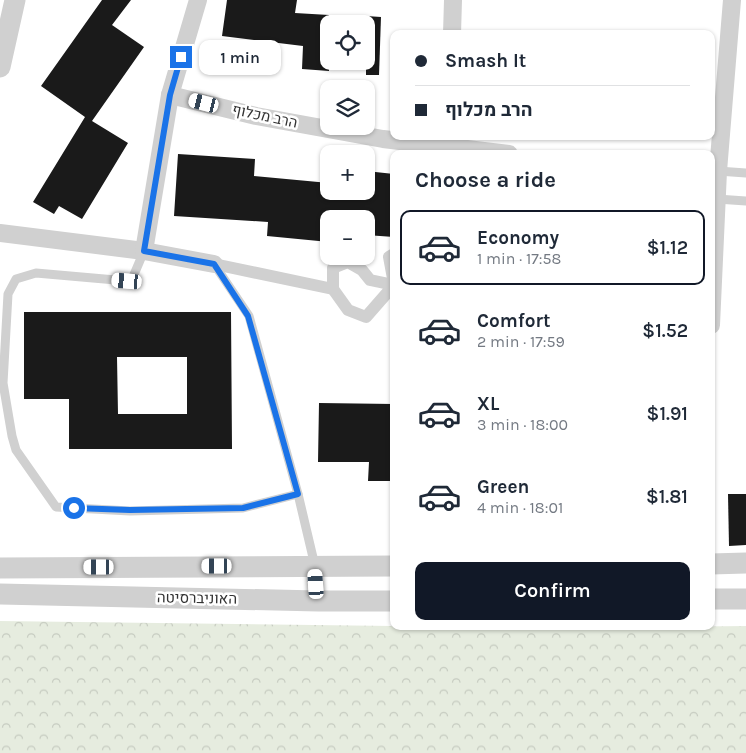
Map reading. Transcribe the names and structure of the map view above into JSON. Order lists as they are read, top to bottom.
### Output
{
  "streets": {
    "street": ["הרב מכלוף", "האוניברסיטה"]
  },
  "page": {
    "map_buttons": ["+", "−"],
    "banner": ["Smash It", "הרב מכלוף"],
    "bubble": "1 min",
    "heading": "Choose a ride",
    "list": [
      {
        "name": "Economy",
        "note": "1 min · 17:58",
        "value": "$1.12"
      },
      {
        "name": "Comfort",
        "note": "2 min · 17:59",
        "value": "$1.52"
      },
      {
        "name": "XL",
        "note": "3 min · 18:00",
        "value": "$1.91"
      },
      {
        "name": "Green",
        "note": "4 min · 18:01",
        "value": "$1.81"
      }
    ],
    "buttons": "Confirm"
  }
}
